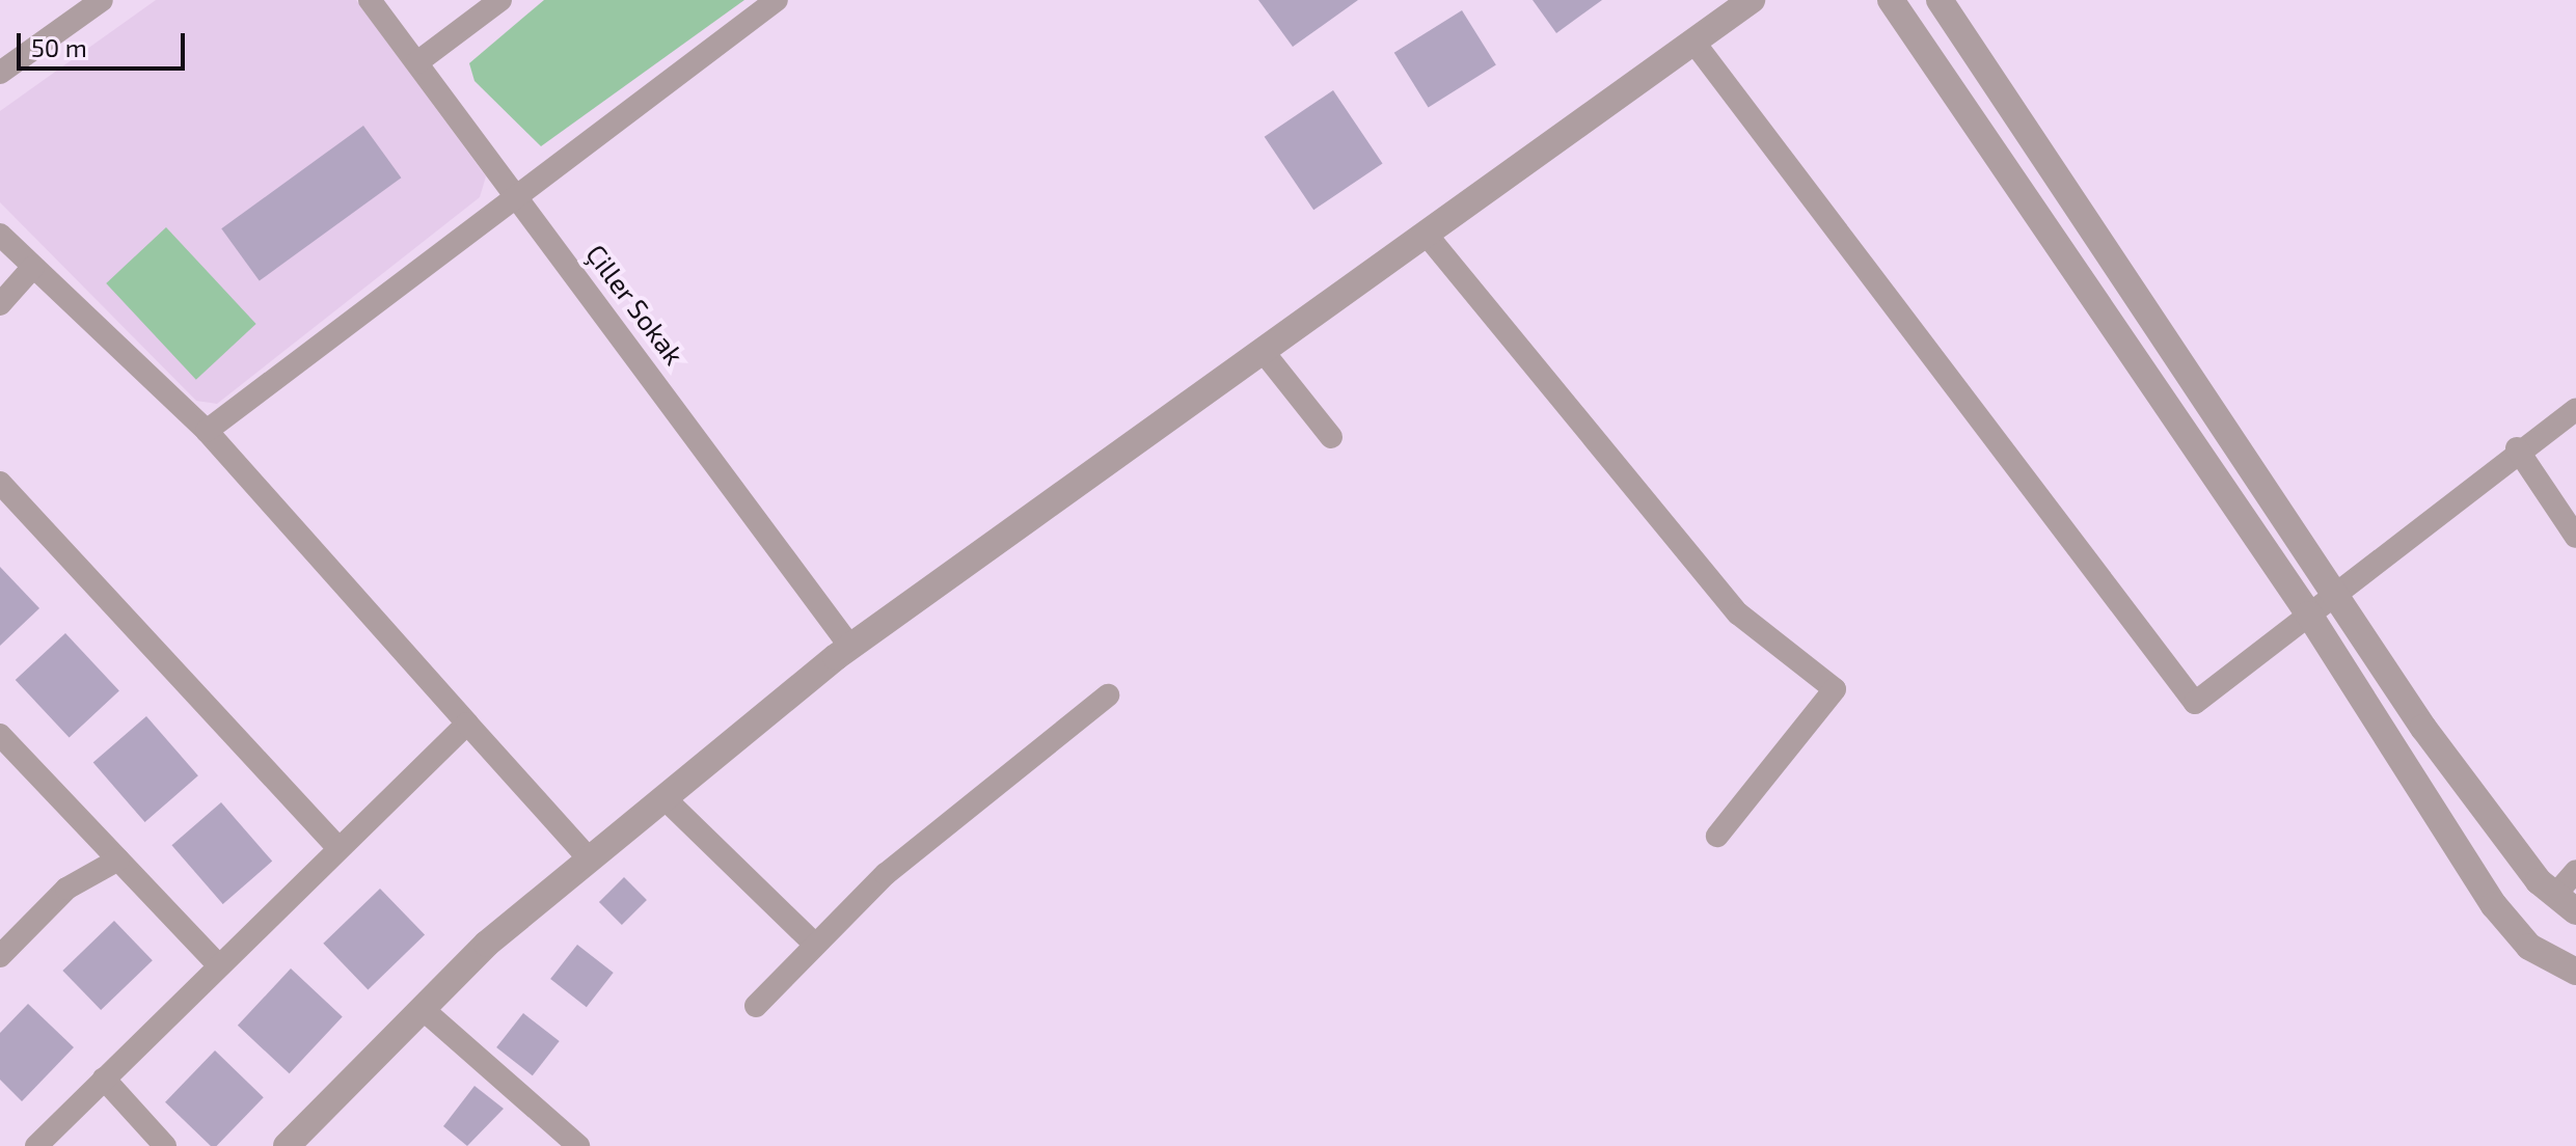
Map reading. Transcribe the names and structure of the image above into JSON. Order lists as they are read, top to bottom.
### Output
{
  "streets": {
    "street": ["Çiller Sokak"]
  },
  "scale_bar": "50 m"
}
